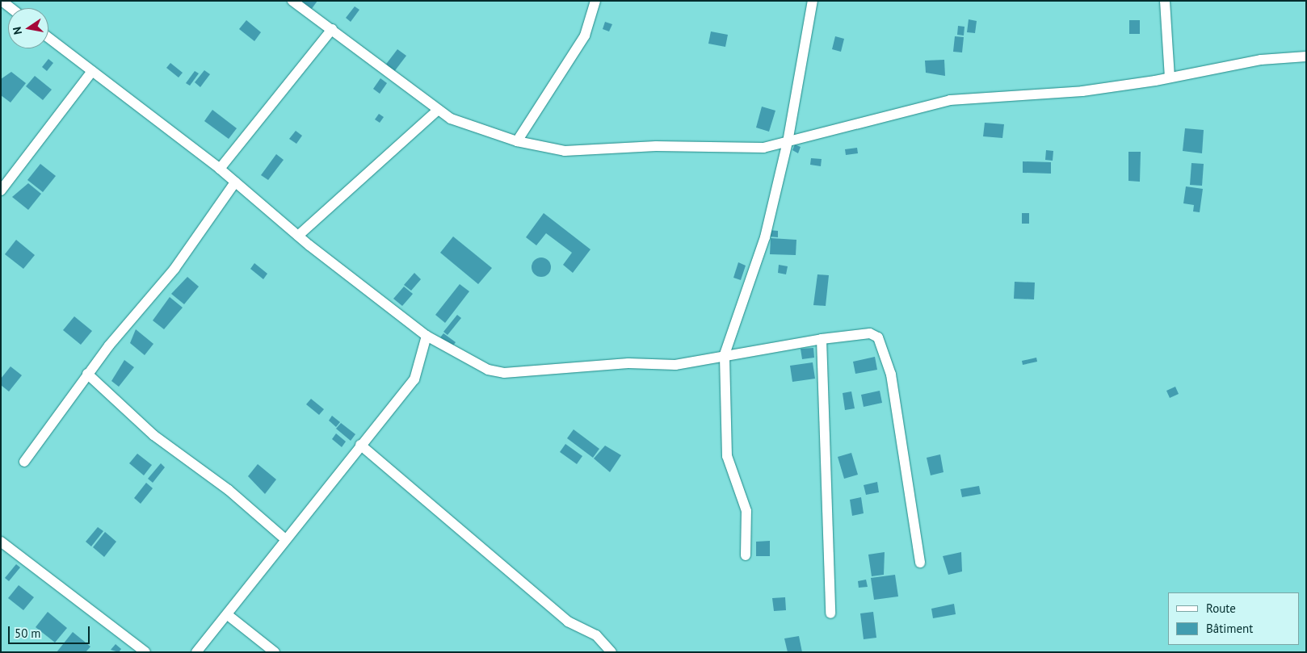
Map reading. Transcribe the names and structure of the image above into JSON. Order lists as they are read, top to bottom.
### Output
{
  "legend": ["Route", "Bâtiment"],
  "scale_bar": "50 m",
  "north": "left"
}
